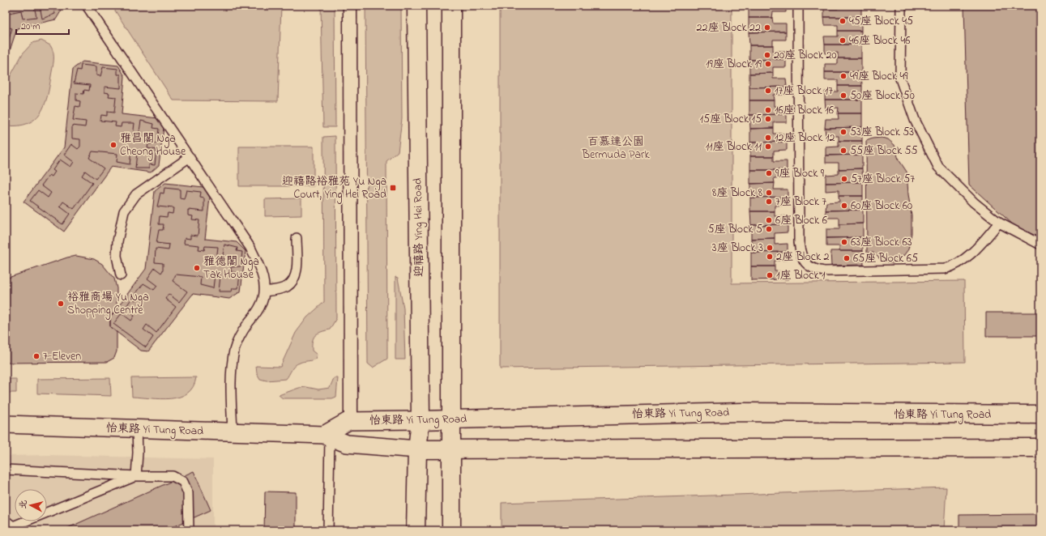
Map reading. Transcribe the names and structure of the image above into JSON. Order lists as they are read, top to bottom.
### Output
{
  "streets": {
    "main road": ["迎禧路 Ying Hei Road", "怡東路 Yi Tung Road"]
  },
  "crossings": [
    ["迎禧路 Ying Hei Road", "怡東路 Yi Tung Road"]
  ],
  "parks": ["百慕達公園 Bermuda Park"],
  "places": {
    "other": [
      "45座 Block 45",
      "22座 Block 22",
      "46座 Block 46",
      "20座 Block 20",
      "19座 Block 19",
      "49座 Block 49",
      "17座 Block 17",
      "50座 Block 50",
      "16座 Block 16",
      "15座 Block 15",
      "53座 Block 53",
      "12座 Block 12",
      "雅昌閣 Nga Cheong House",
      "11座 Block 11",
      "55座 Block 55",
      "9座 Block 9",
      "57座 Block 57",
      "8座 Block 8",
      "7座 Block 7",
      "60座 Block 60",
      "6座 Block 6",
      "5座 Block 5",
      "63座 Block 63",
      "3座 Block 3",
      "2座 Block 2",
      "65座 Block 65",
      "雅德閣 Nga Tak House",
      "1座 Block 1",
      "裕雅商場 Yu Nga Shopping Centre",
      "7-Eleven"
    ],
    "transit": ["迎禧路裕雅苑 Yu Nga Court, Ying Hei Road"]
  },
  "scale_bar": "20 m",
  "north": "left"
}
